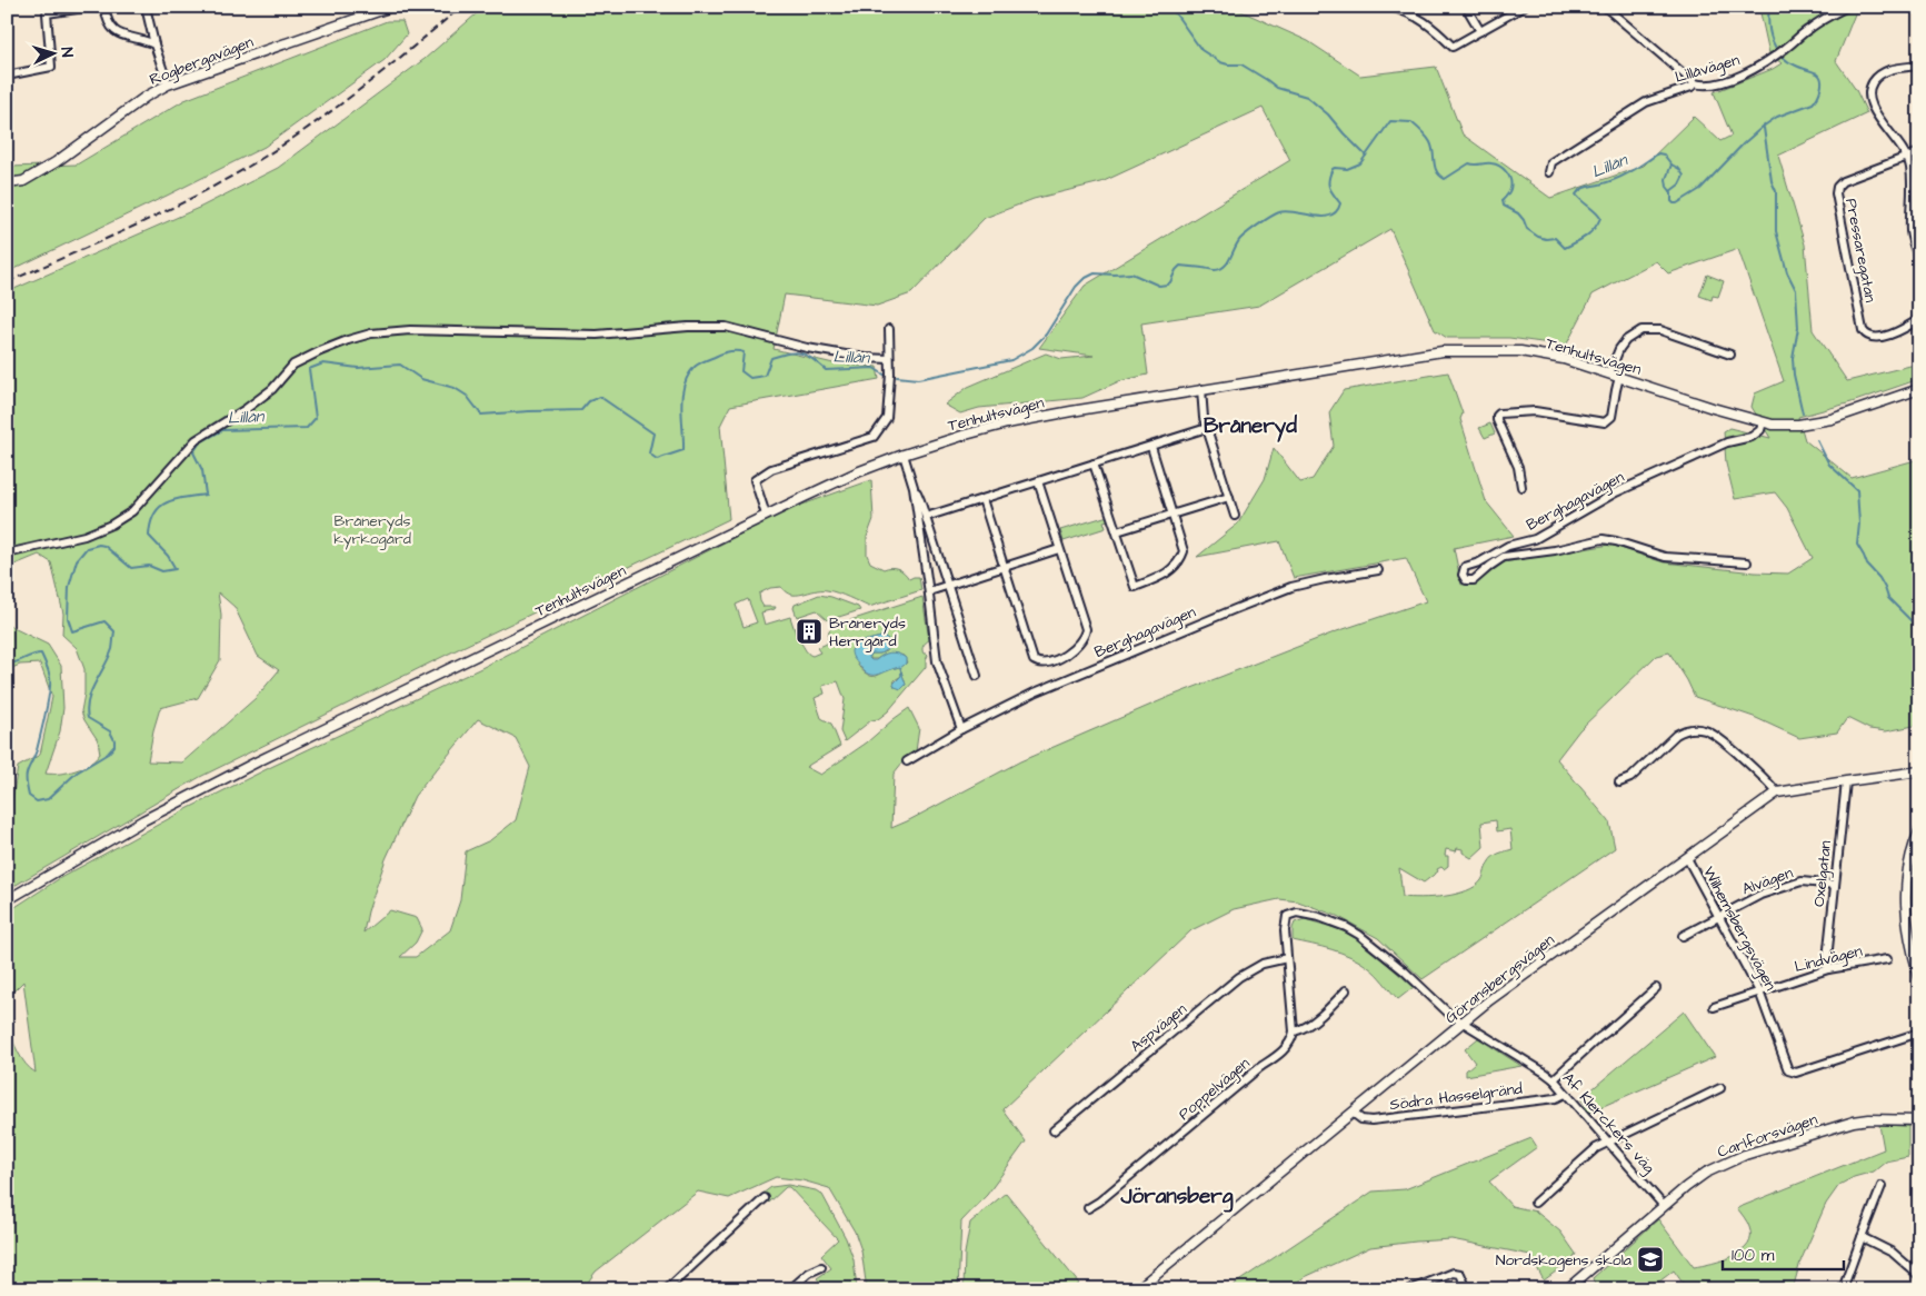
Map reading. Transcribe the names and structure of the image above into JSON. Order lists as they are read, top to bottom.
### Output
{
  "streets": {
    "street": [
      "Rogbergavägen",
      "Lillåvägen",
      "Pressaregatan",
      "Tenhultsvägen",
      "Berghagavägen",
      "Oxelgatan",
      "Alvägen",
      "Wilhemsbergsvägen",
      "Lindvägen",
      "Göransbergsvägen",
      "Aspvägen",
      "Poppelvägen",
      "Södra Hasselgränd",
      "Af Klerckers väg",
      "Carlforsvägen"
    ]
  },
  "crossings": [
    ["Tenhultsvägen", "Berghagavägen"],
    ["Oxelgatan", "Alvägen"],
    ["Oxelgatan", "Lindvägen"],
    ["Oxelgatan", "Göransbergsvägen"],
    ["Alvägen", "Wilhemsbergsvägen"],
    ["Wilhemsbergsvägen", "Lindvägen"],
    ["Wilhemsbergsvägen", "Göransbergsvägen"],
    ["Göransbergsvägen", "Södra Hasselgränd"],
    ["Göransbergsvägen", "Af Klerckers väg"],
    ["Aspvägen", "Af Klerckers väg"],
    ["Södra Hasselgränd", "Af Klerckers väg"],
    ["Af Klerckers väg", "Carlforsvägen"]
  ],
  "districts": ["Bråneryd", "Jöransberg"],
  "water": ["Lillån"],
  "parks": ["Bråneryds kyrkogård"],
  "places": {
    "building": ["Bråneryds Herrgård"],
    "school or university": ["Nordskogens skola"]
  },
  "scale_bar": "100 m",
  "north": "right"
}
